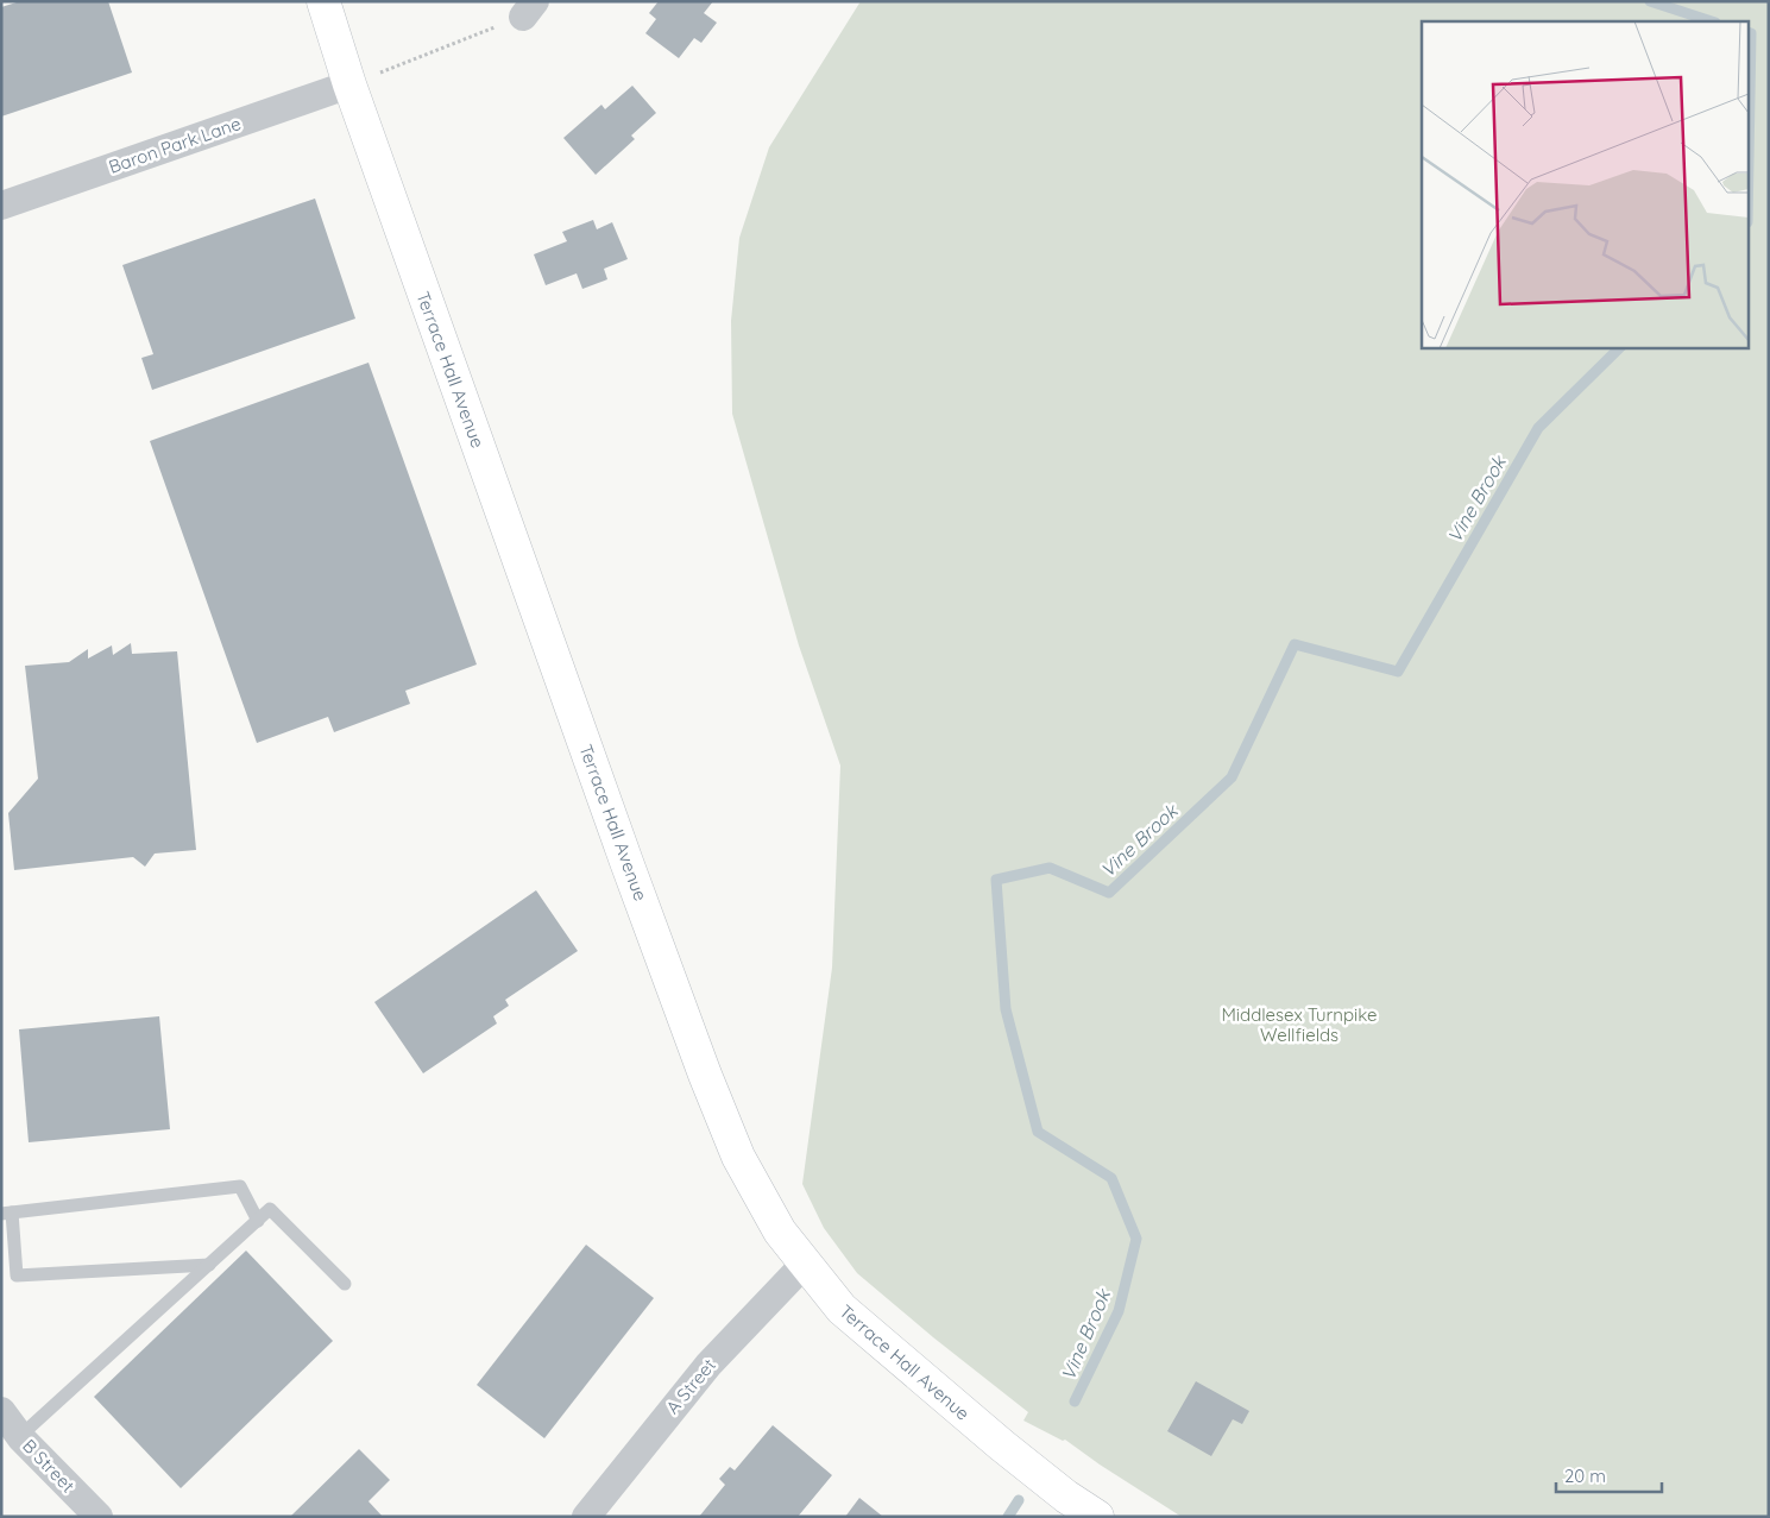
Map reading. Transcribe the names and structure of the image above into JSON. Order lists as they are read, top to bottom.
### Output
{
  "streets": {
    "main road": ["Terrace Hall Avenue"],
    "street": ["Baron Park Lane", "A Street", "B Street"]
  },
  "crossings": [
    ["Baron Park Lane", "Terrace Hall Avenue"],
    ["Terrace Hall Avenue", "A Street"]
  ],
  "water": ["Vine Brook"],
  "parks": ["Middlesex Turnpike Wellfields"],
  "scale_bar": "20 m"
}
